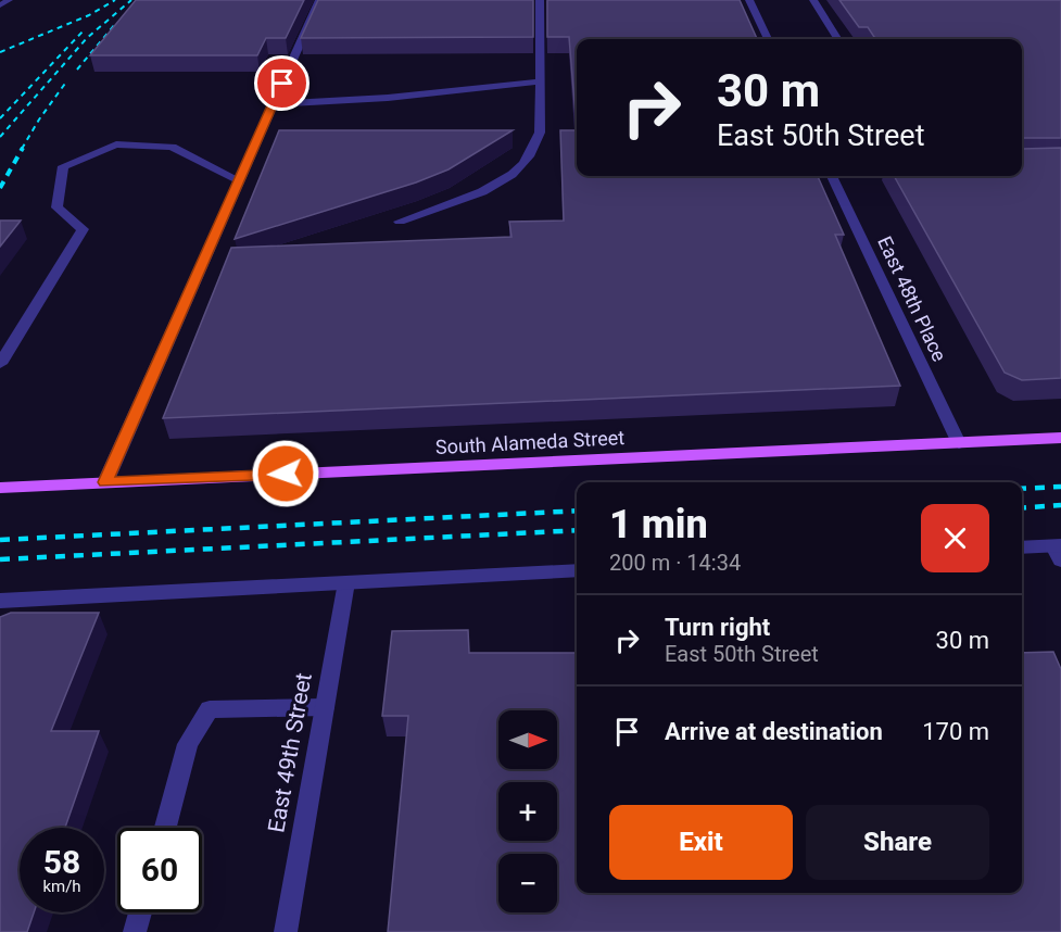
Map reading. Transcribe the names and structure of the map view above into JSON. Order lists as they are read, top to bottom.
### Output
{
  "streets": {
    "main road": ["South Alameda Street"],
    "street": ["East 48th Place", "East 49th Street"]
  },
  "crossings": [
    ["East 48th Place", "South Alameda Street"]
  ],
  "north": "right",
  "page": {
    "turn": ["30 m", "East 50th Street"],
    "heading": ["1 min", "200 m · 14:34"],
    "list": [
      {
        "name": "Turn right",
        "note": "East 50th Street",
        "value": "30 m"
      },
      {
        "name": "Arrive at destination",
        "value": "170 m"
      }
    ],
    "map_buttons": ["+", "−"],
    "buttons": ["Exit", "Share"],
    "speed": "58 km/h",
    "limit": "60"
  }
}
